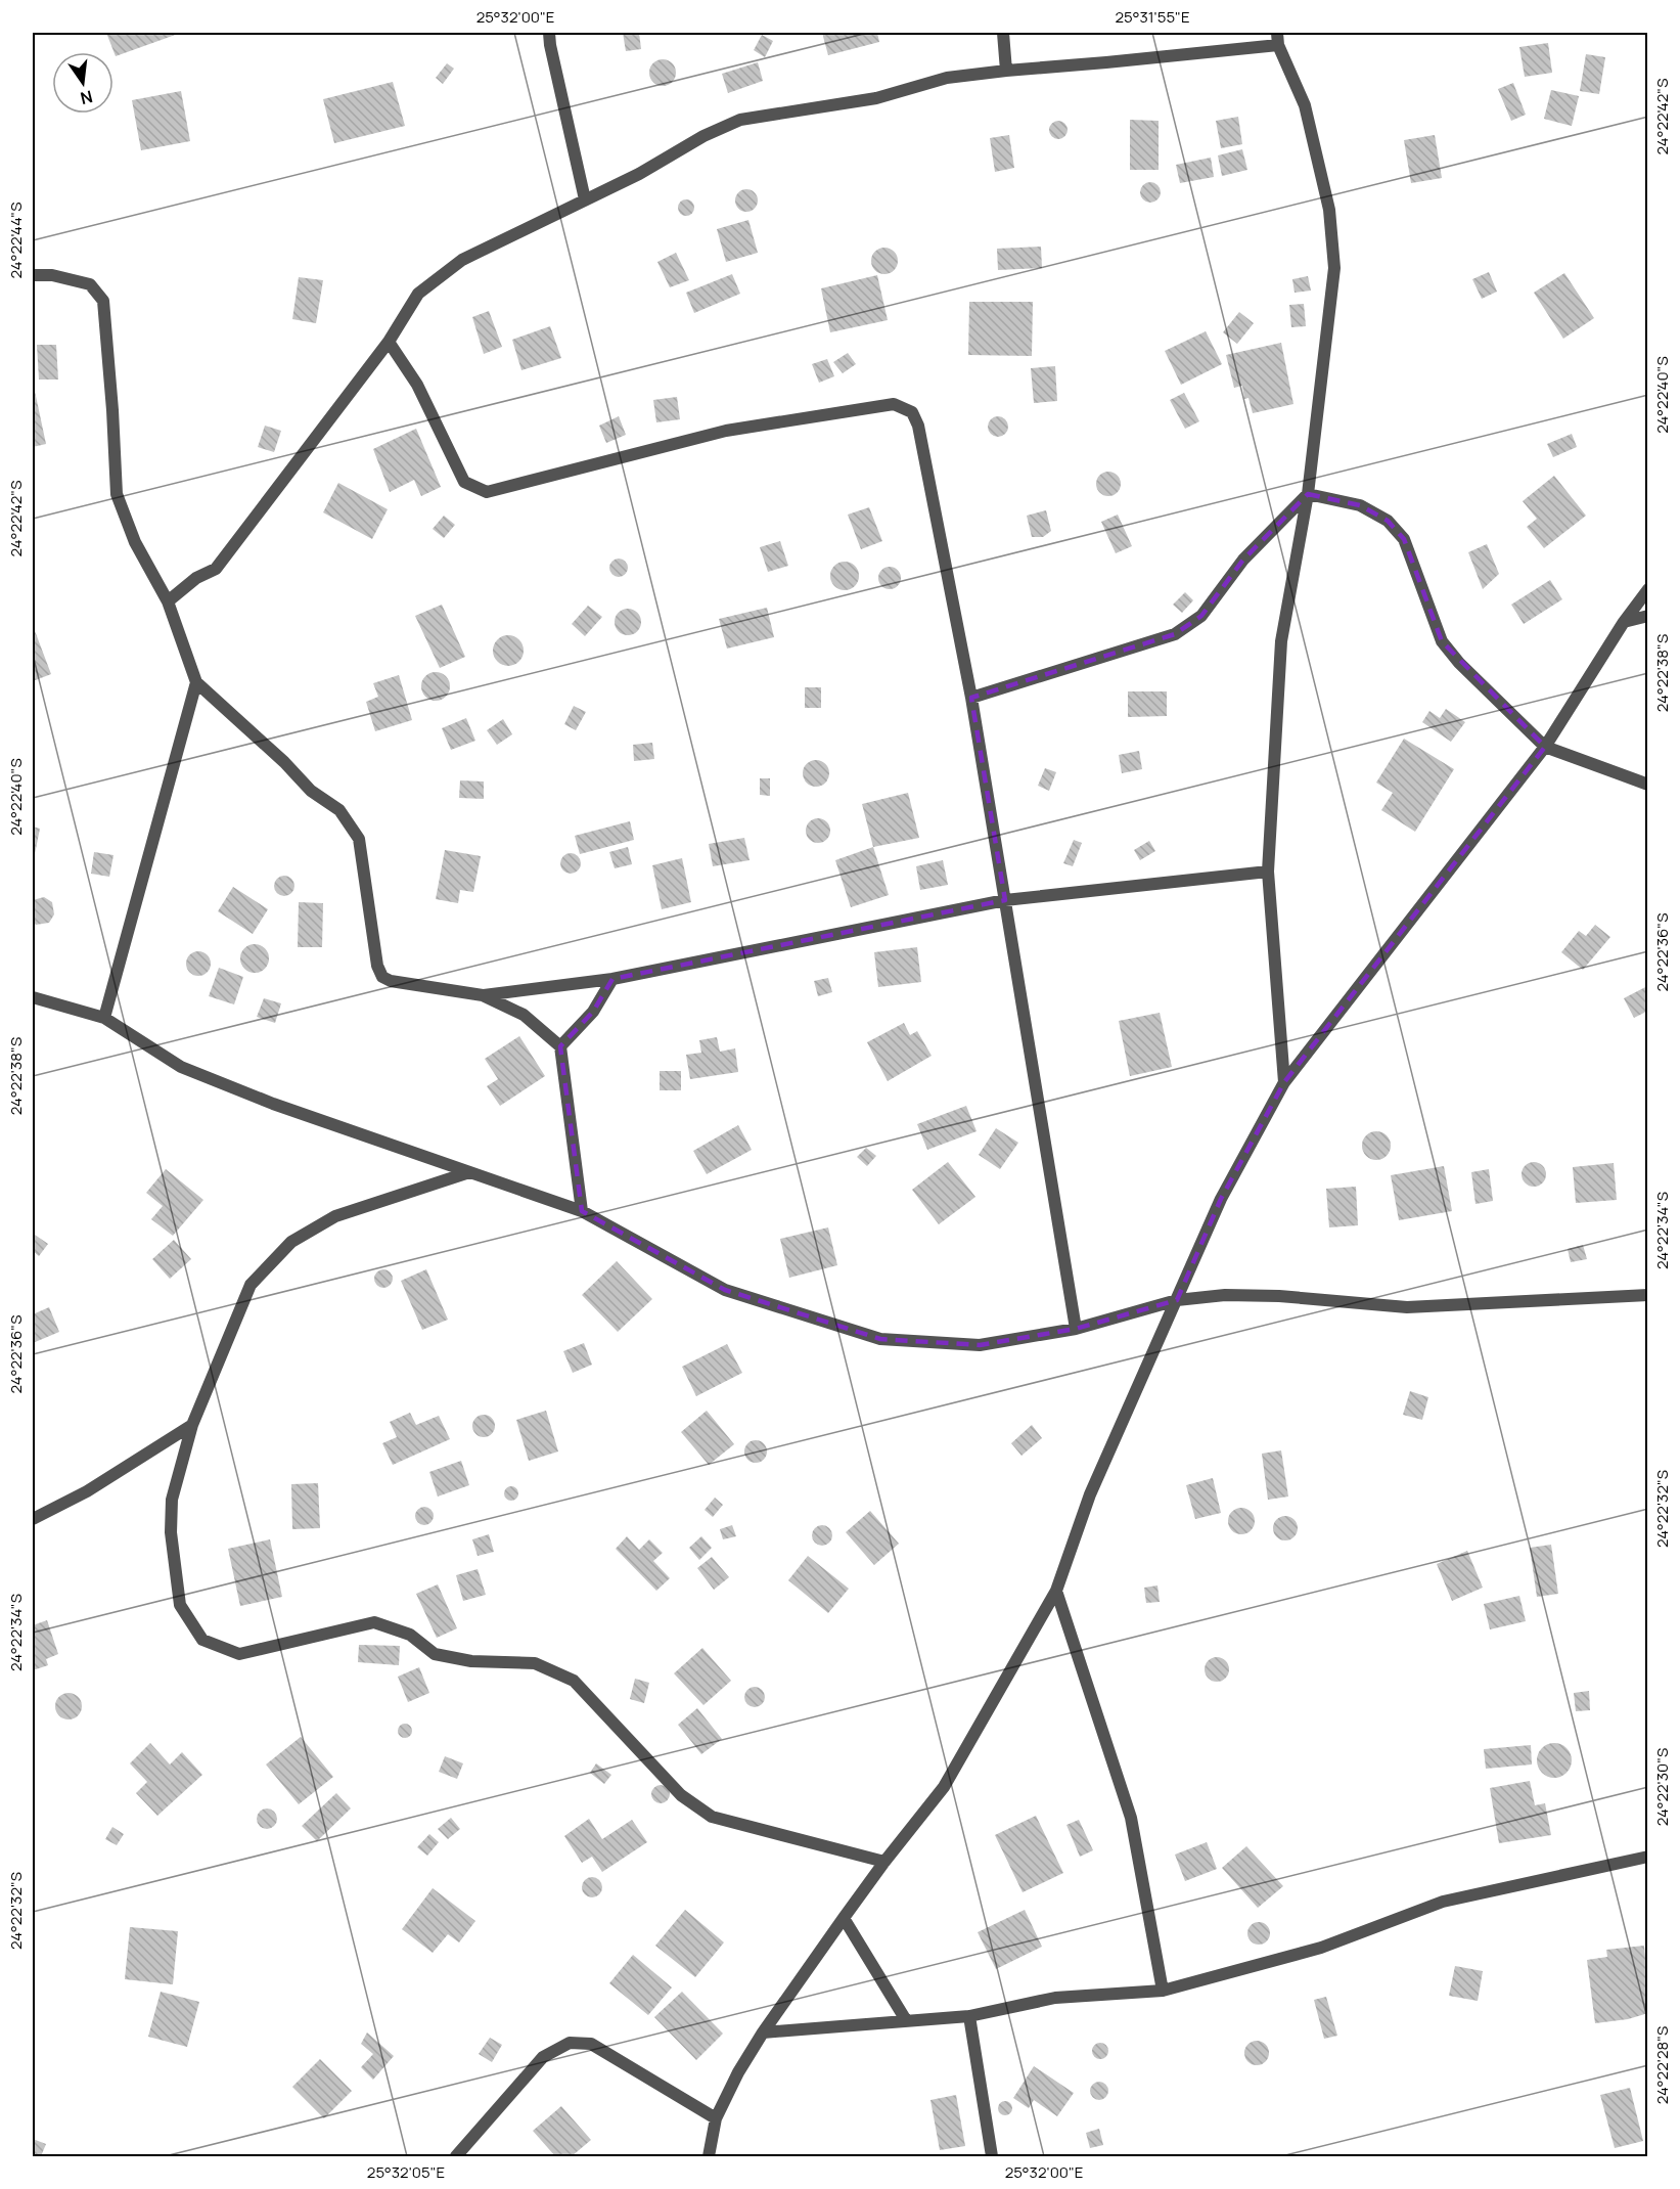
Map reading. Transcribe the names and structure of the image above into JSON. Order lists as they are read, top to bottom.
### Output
{
  "north": "bottom",
  "coordinates": [
    "25°32'00\"E",
    "25°31'55\"E",
    "24°22'42\"S",
    "24°22'44\"S",
    "24°22'40\"S",
    "24°22'38\"S",
    "24°22'36\"S",
    "24°22'34\"S",
    "24°22'32\"S",
    "24°22'30\"S",
    "24°22'28\"S",
    "25°32'05\"E"
  ]
}
